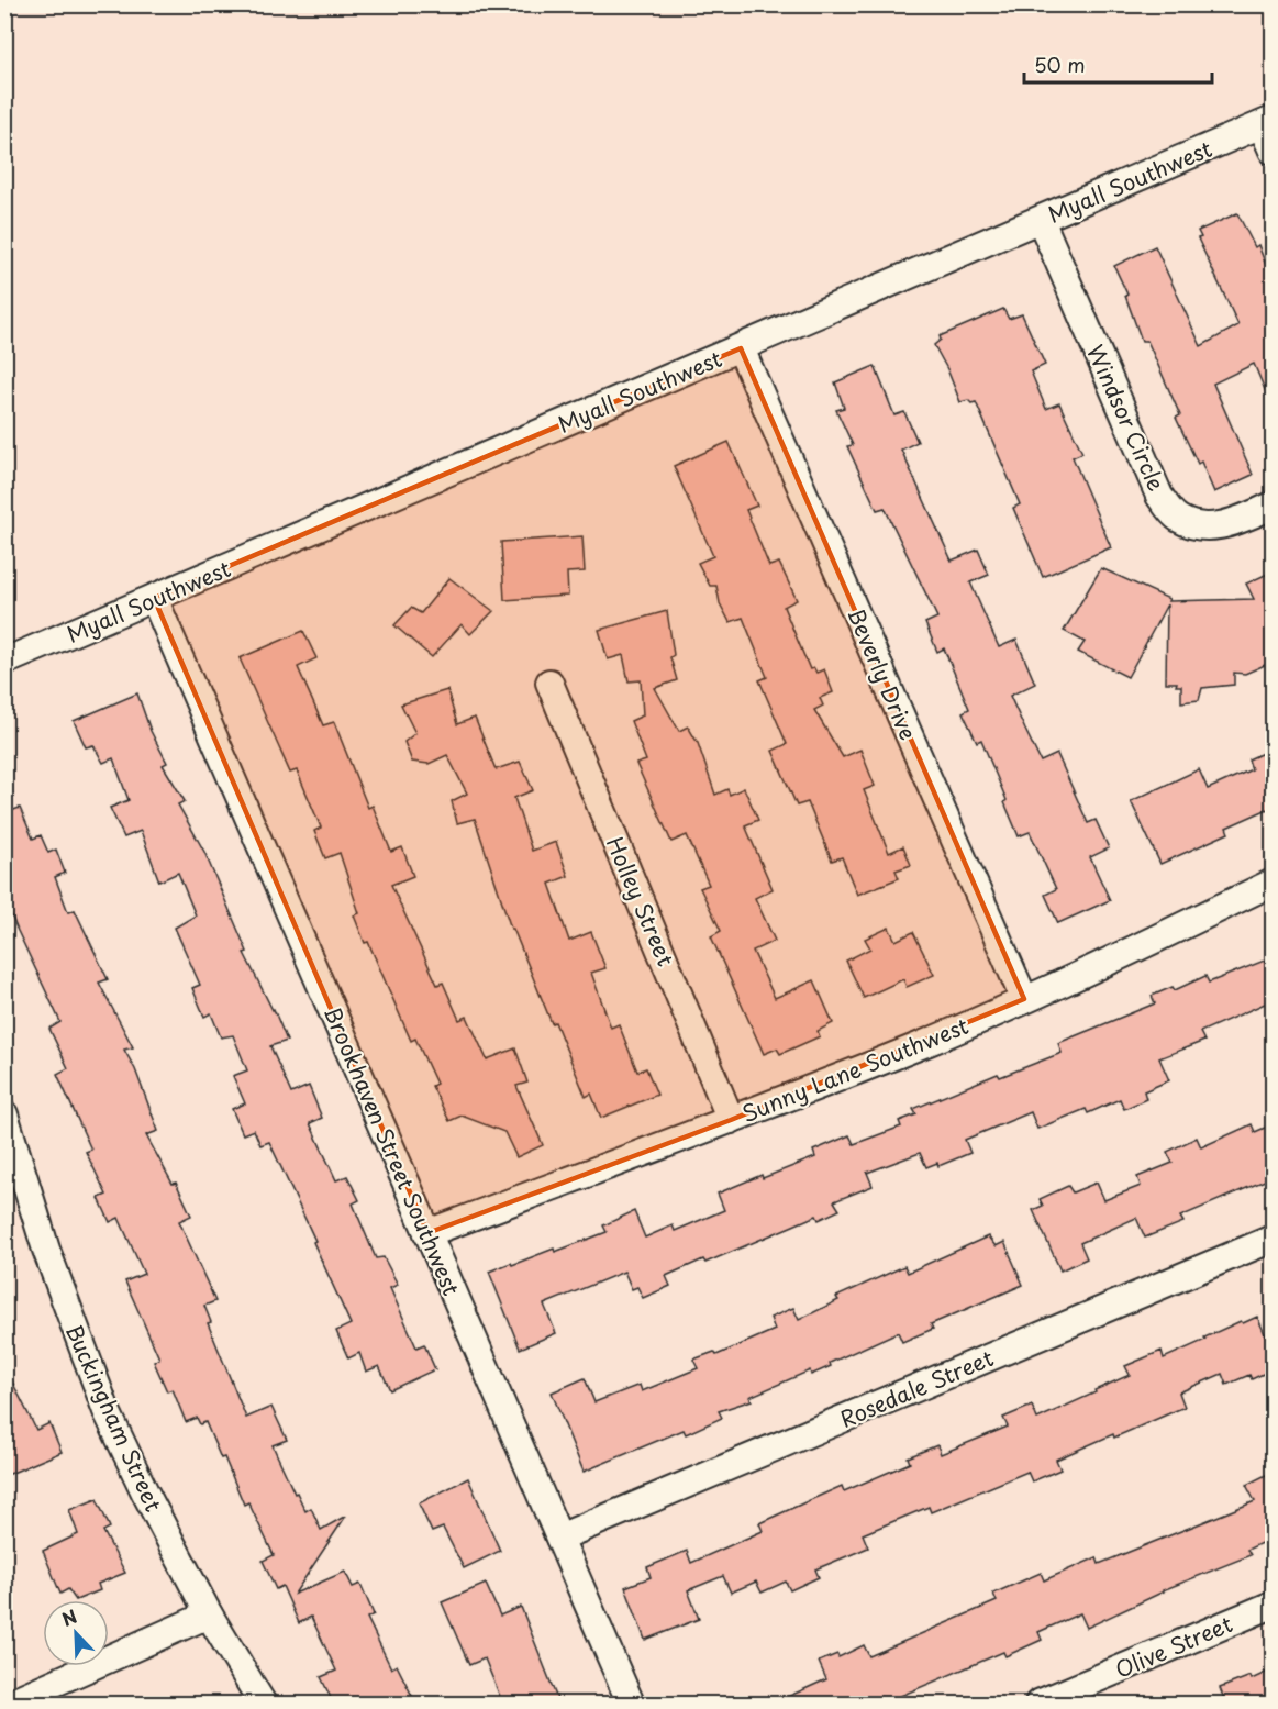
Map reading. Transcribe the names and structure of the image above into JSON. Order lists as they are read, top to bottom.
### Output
{
  "streets": {
    "street": [
      "Myall Southwest",
      "Windsor Circle",
      "Beverly Drive",
      "Holley Street",
      "Sunny Lane Southwest",
      "Brookhaven Street Southwest",
      "Rosedale Street",
      "Buckingham Street",
      "Olive Street"
    ]
  },
  "crossings": [
    ["Myall Southwest", "Windsor Circle"],
    ["Myall Southwest", "Beverly Drive"],
    ["Myall Southwest", "Brookhaven Street Southwest"],
    ["Beverly Drive", "Sunny Lane Southwest"],
    ["Holley Street", "Sunny Lane Southwest"],
    ["Sunny Lane Southwest", "Brookhaven Street Southwest"],
    ["Brookhaven Street Southwest", "Rosedale Street"]
  ],
  "scale_bar": "50 m",
  "north": "top left"
}
